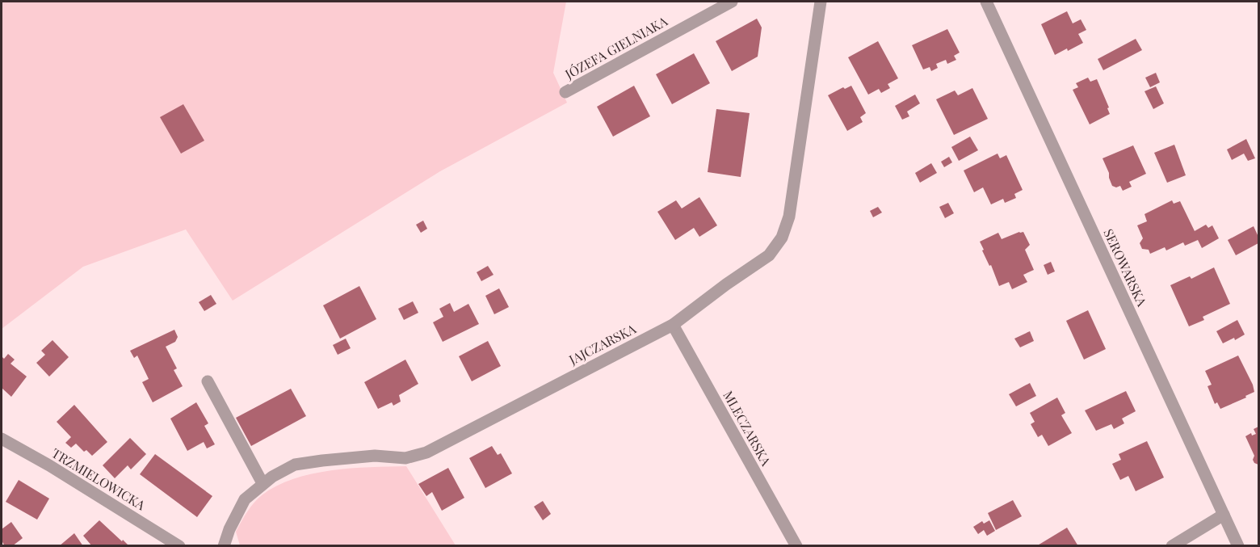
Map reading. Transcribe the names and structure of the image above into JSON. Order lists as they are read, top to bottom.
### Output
{
  "streets": {
    "street": [
      "JÓZEFA GIELNIAKA",
      "SEROWARSKA",
      "JAJCZARSKA",
      "MLECZARSKA",
      "TRZMIELOWICKA"
    ]
  },
  "crossings": [
    ["JAJCZARSKA", "MLECZARSKA"]
  ]
}
